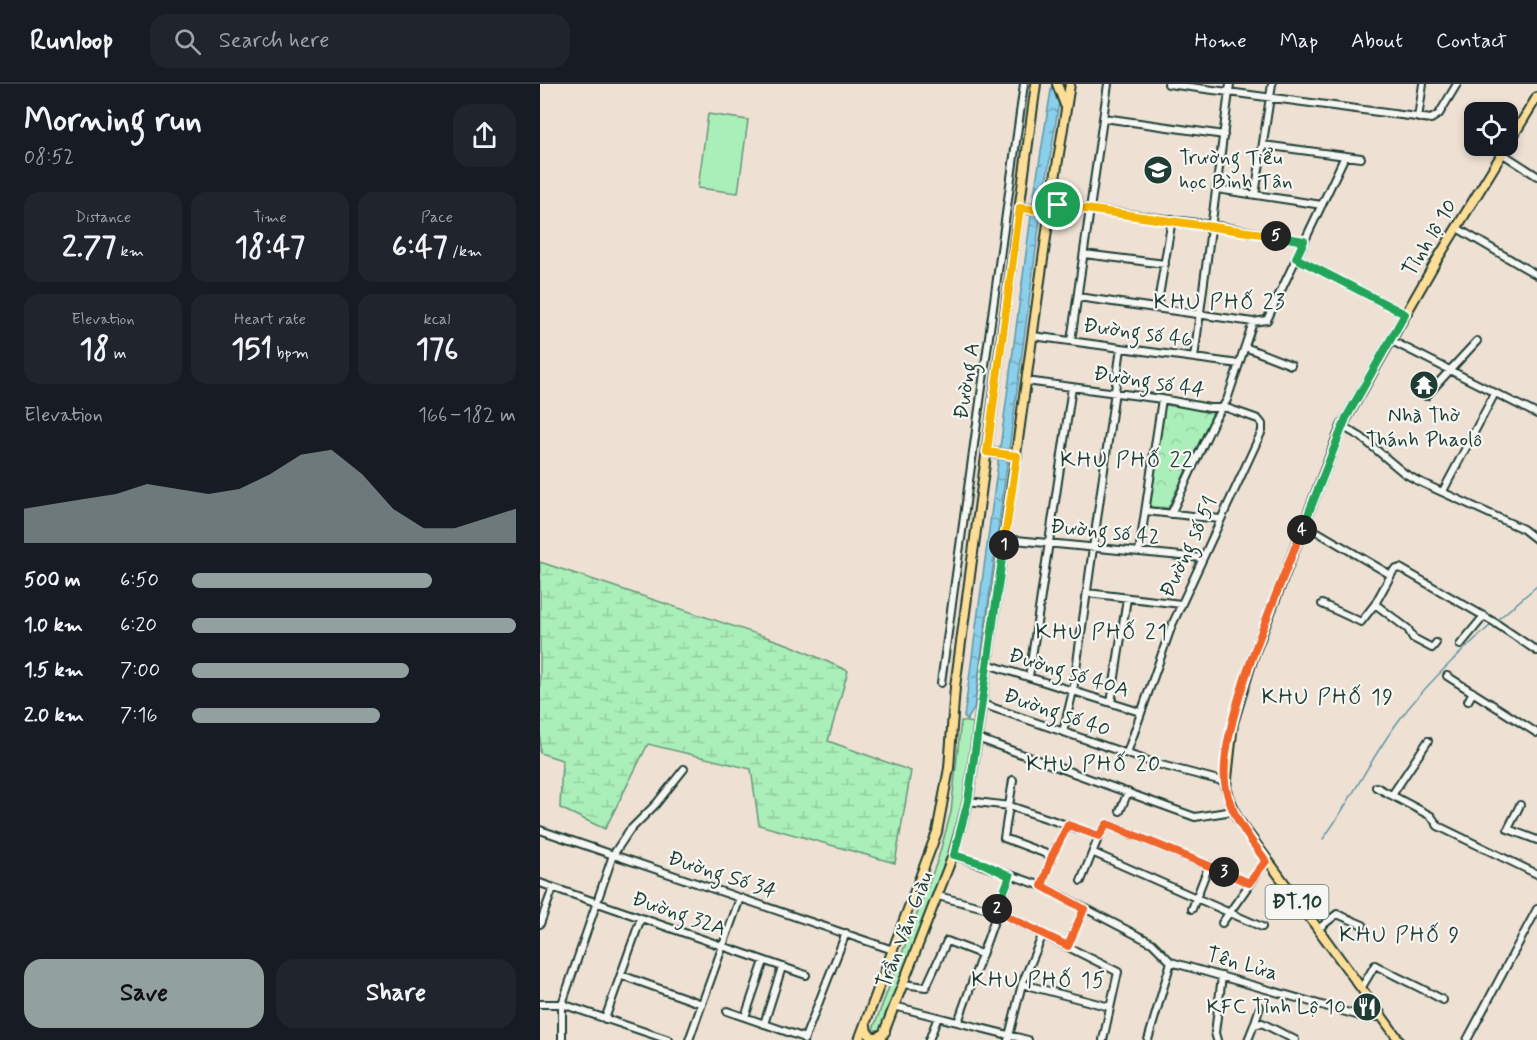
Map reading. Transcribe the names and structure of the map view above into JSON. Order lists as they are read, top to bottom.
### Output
{
  "streets": {
    "main road": ["Tỉnh lộ 10", "ĐT.10", "Trần Văn Giàu"],
    "street": [
      "Đường số 46",
      "Đường A",
      "Đường số 44",
      "Đường số 42",
      "Đường số 51",
      "Đường số 40A",
      "Đường số 40",
      "Đường Số 34",
      "Đường 32A",
      "Tên Lửa"
    ]
  },
  "crossings": [
    ["Tỉnh lộ 10", "Đường số 40"],
    ["Tỉnh lộ 10", "Tên Lửa"],
    ["Đường số 46", "Trần Văn Giàu"],
    ["Đường số 44", "Đường số 51"],
    ["Đường số 44", "Trần Văn Giàu"],
    ["Đường số 42", "Đường số 51"],
    ["Đường số 42", "Trần Văn Giàu"],
    ["Đường số 51", "Đường số 40A"],
    ["Đường số 51", "Đường số 40"],
    ["Đường số 40A", "Trần Văn Giàu"],
    ["Đường số 40", "Trần Văn Giàu"],
    ["Đường Số 34", "Trần Văn Giàu"]
  ],
  "districts": [
    "KHU PHỐ 23",
    "KHU PHỐ 22",
    "KHU PHỐ 21",
    "KHU PHỐ 19",
    "KHU PHỐ 20",
    "KHU PHỐ 9",
    "KHU PHỐ 15"
  ],
  "places": {
    "school or university": ["Trường Tiểu học Bình Tân"],
    "temple": ["Nhà Thờ Thánh Phaolô"],
    "restaurant": ["KFC Tỉnh Lộ 10"]
  },
  "page": {
    "header": "Runloop",
    "search": "Search here",
    "nav": [
      "Home",
      "Map",
      "About",
      "Contact"
    ],
    "heading": ["Morning run", "08:52"],
    "stats": [
      ["Distance", "2.77 km"],
      ["Time", "18:47"],
      ["Pace", "6:47 /km"],
      ["Elevation", "18 m"],
      ["Heart rate", "151 bpm"],
      ["kcal", "176"]
    ],
    "pins": [
      "5",
      "4",
      "1",
      "3",
      "2"
    ],
    "chart": ["Elevation", "166–182 m"],
    "list": [
      {
        "name": "500 m",
        "note": "6:50"
      },
      {
        "name": "1.0 km",
        "note": "6:20"
      },
      {
        "name": "1.5 km",
        "note": "7:00"
      },
      {
        "name": "2.0 km",
        "note": "7:16"
      }
    ],
    "buttons": ["Save", "Share"]
  }
}
